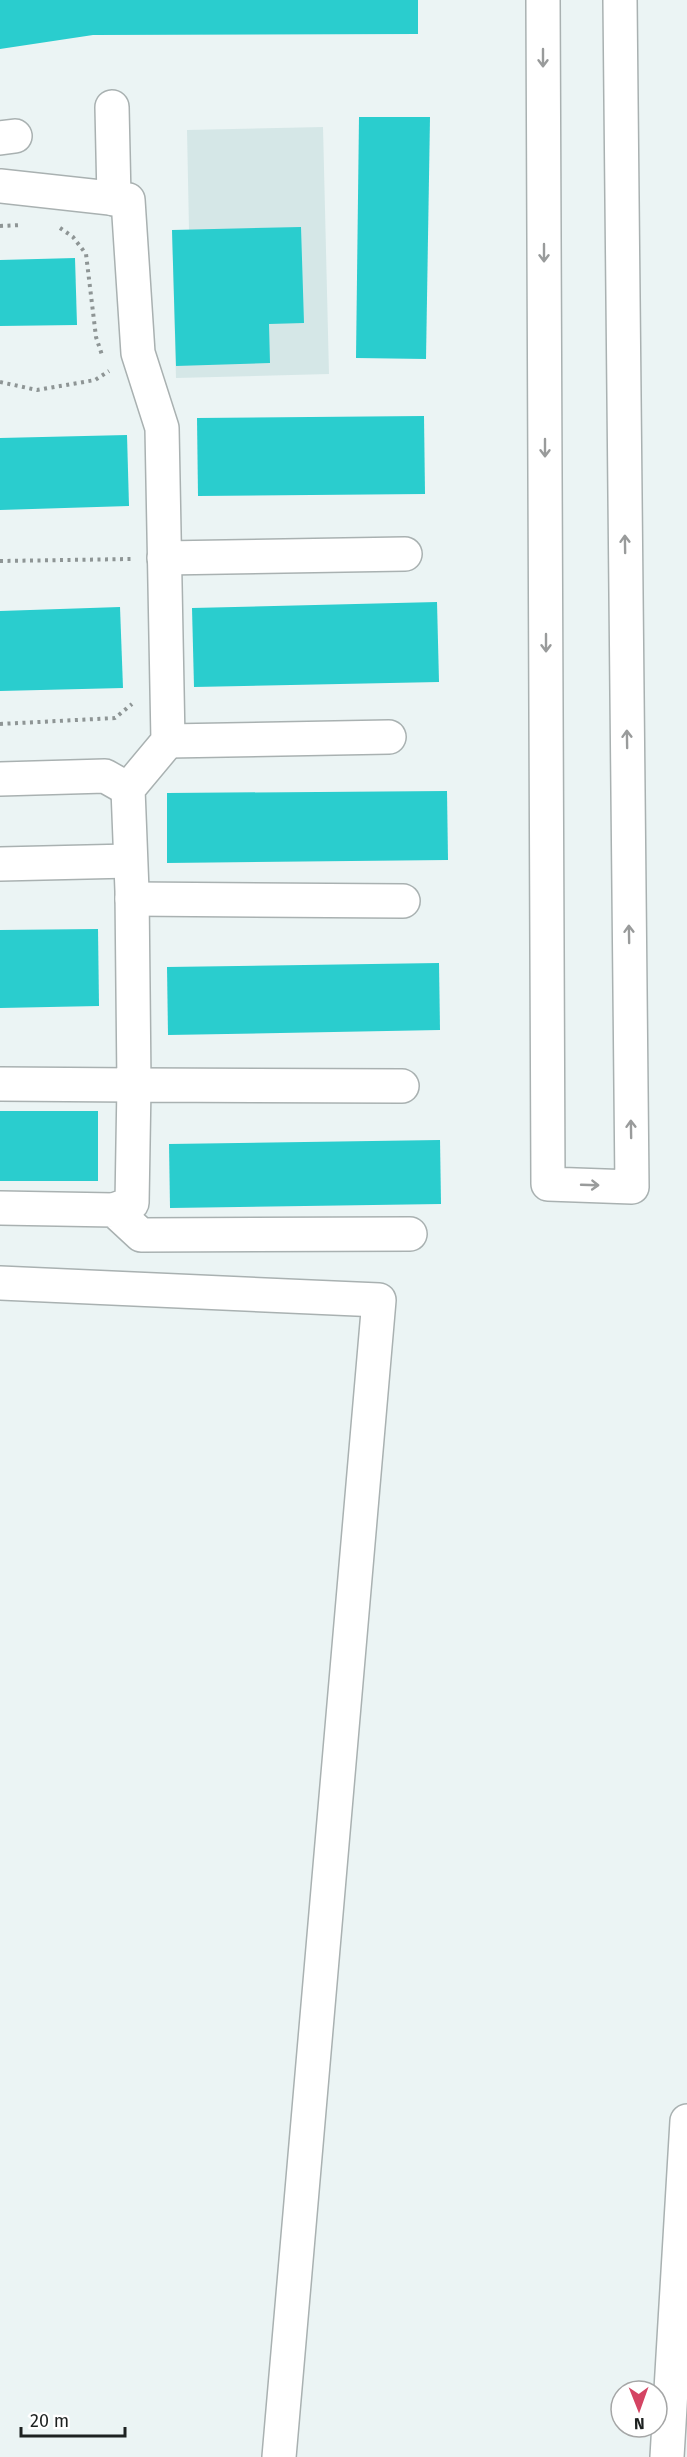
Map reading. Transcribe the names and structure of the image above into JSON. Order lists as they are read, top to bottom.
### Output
{
  "scale_bar": "20 m",
  "north": "bottom"
}
